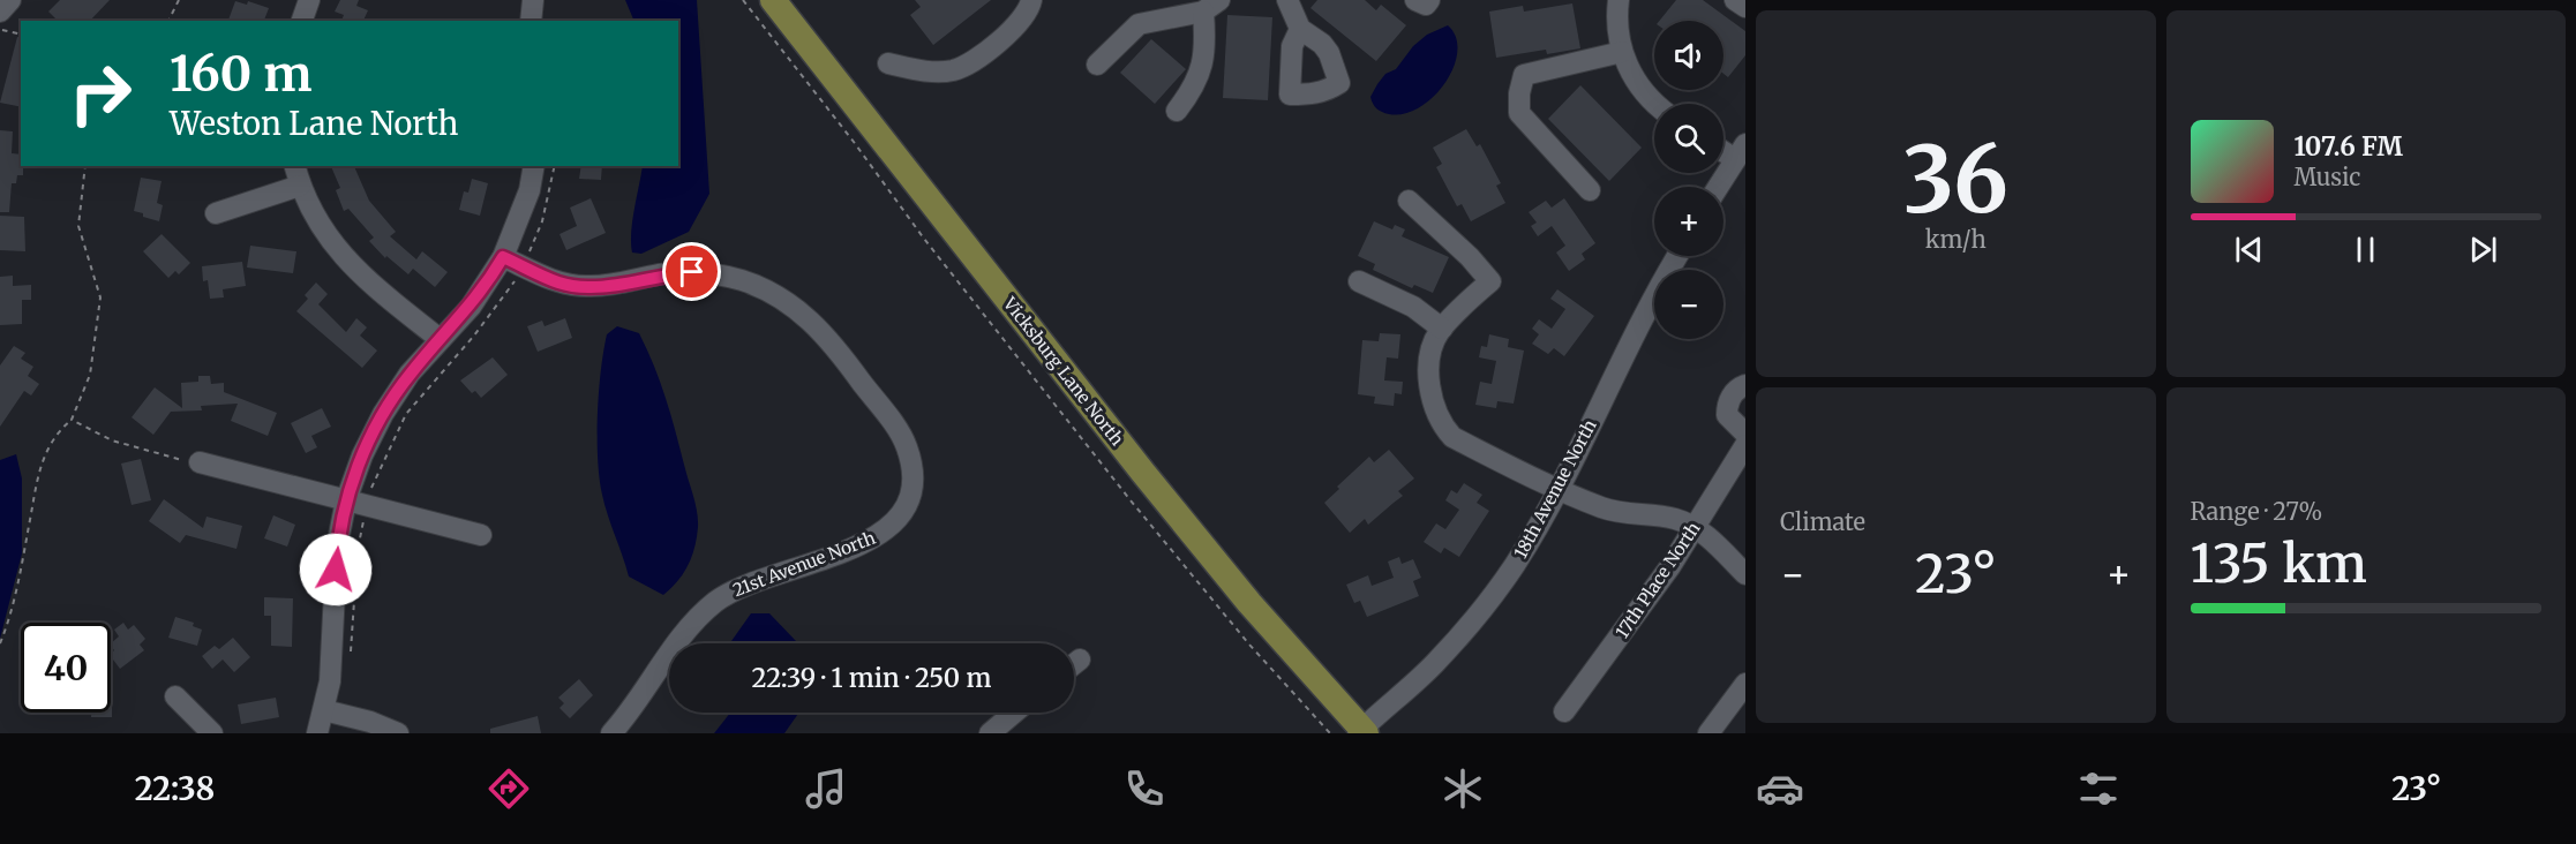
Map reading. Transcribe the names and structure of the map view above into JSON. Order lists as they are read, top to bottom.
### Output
{
  "streets": {
    "main road": ["Vicksburg Lane North"],
    "street": ["18th Avenue North", "21st Avenue North", "17th Place North"]
  },
  "crossings": [
    ["Vicksburg Lane North", "18th Avenue North"]
  ],
  "page": {
    "tile": [
      ["36", "km/h"],
      "Climate",
      ["Range · 27%", "135 km"]
    ],
    "map_buttons": ["+", "−"],
    "turn": ["160 m", "Weston Lane North"],
    "song": ["107.6 FM", "Music"],
    "heat": ["−", "23°", "+"],
    "limit": "40",
    "trip": "22:39 · 1 min · 250 m",
    "tabs": ["22:38", "23°"]
  }
}
